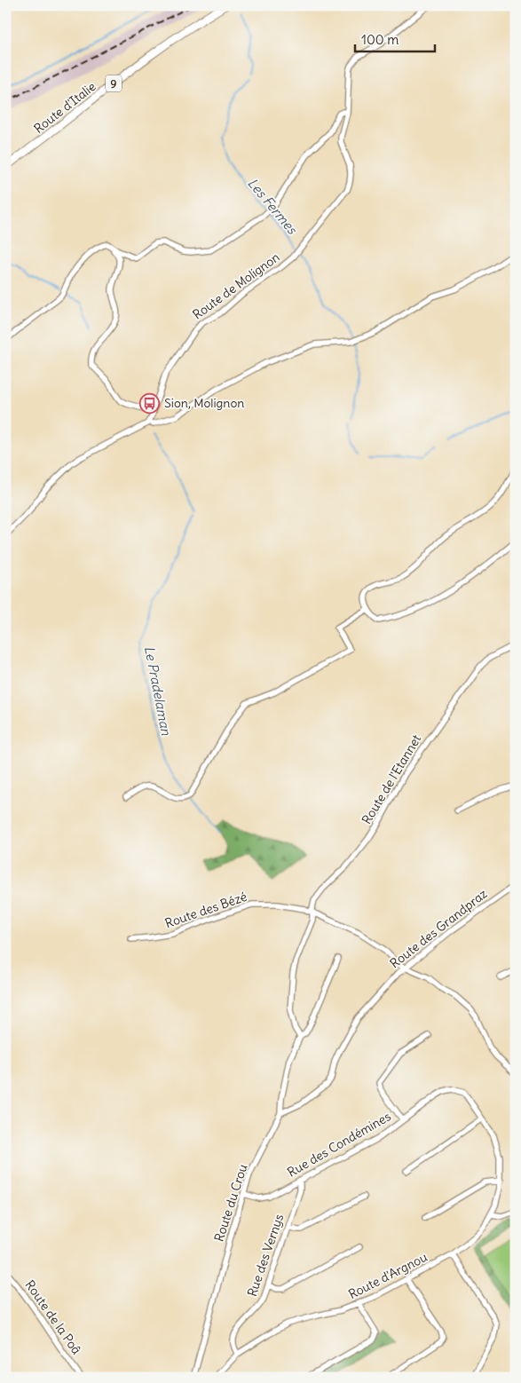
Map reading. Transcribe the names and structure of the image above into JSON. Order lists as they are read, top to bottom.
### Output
{
  "streets": {
    "main road": ["9", "Route d'Italie"],
    "street": [
      "Route de Molignon",
      "Route de l'Etannet",
      "Route des Bézé",
      "Route des Grandpraz",
      "Rue des Condémines",
      "Route du Crou",
      "Rue des Vernys",
      "Route d'Argnou",
      "Route de la Poâ"
    ]
  },
  "crossings": [
    ["Route de l'Etannet", "Route des Bézé"],
    ["Route des Bézé", "Route des Grandpraz"],
    ["Route des Grandpraz", "Route du Crou"],
    ["Rue des Condémines", "Route du Crou"],
    ["Rue des Condémines", "Rue des Vernys"],
    ["Rue des Condémines", "Route d'Argnou"],
    ["Rue des Vernys", "Route d'Argnou"]
  ],
  "water": ["Les Fermes", "Le Pradelaman"],
  "places": {
    "bus stop": ["Sion, Molignon"]
  },
  "scale_bar": "100 m"
}
